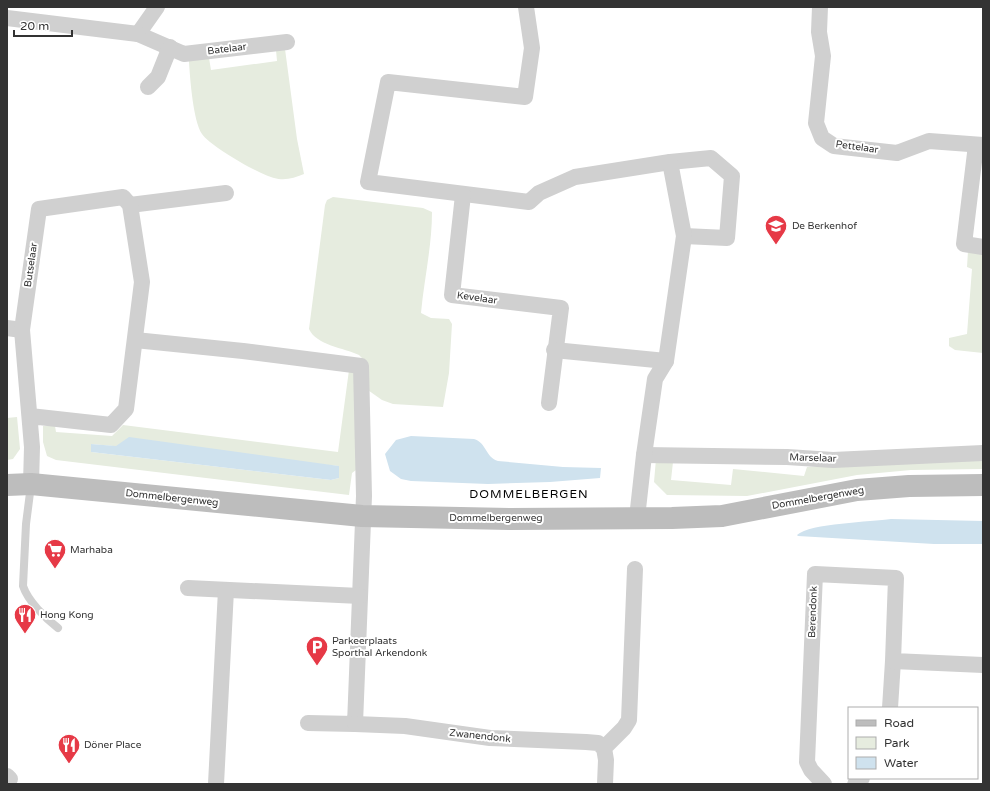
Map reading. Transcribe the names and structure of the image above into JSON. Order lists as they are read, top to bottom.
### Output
{
  "streets": {
    "street": [
      "Batelaar",
      "Pettelaar",
      "Butselaar",
      "Kevelaar",
      "Marselaar",
      "Dommelbergenweg",
      "Berendonk",
      "Zwanendonk"
    ]
  },
  "crossings": [
    ["Butselaar", "Dommelbergenweg"]
  ],
  "districts": ["DOMMELBERGEN"],
  "places": {
    "school or university": ["De Berkenhof"],
    "supermarket": ["Marhaba"],
    "restaurant": ["Hong Kong", "Döner Place"],
    "parking": ["Parkeerplaats Sporthal Arkendonk"]
  },
  "legend": ["Road", "Park", "Water"],
  "scale_bar": "20 m"
}
